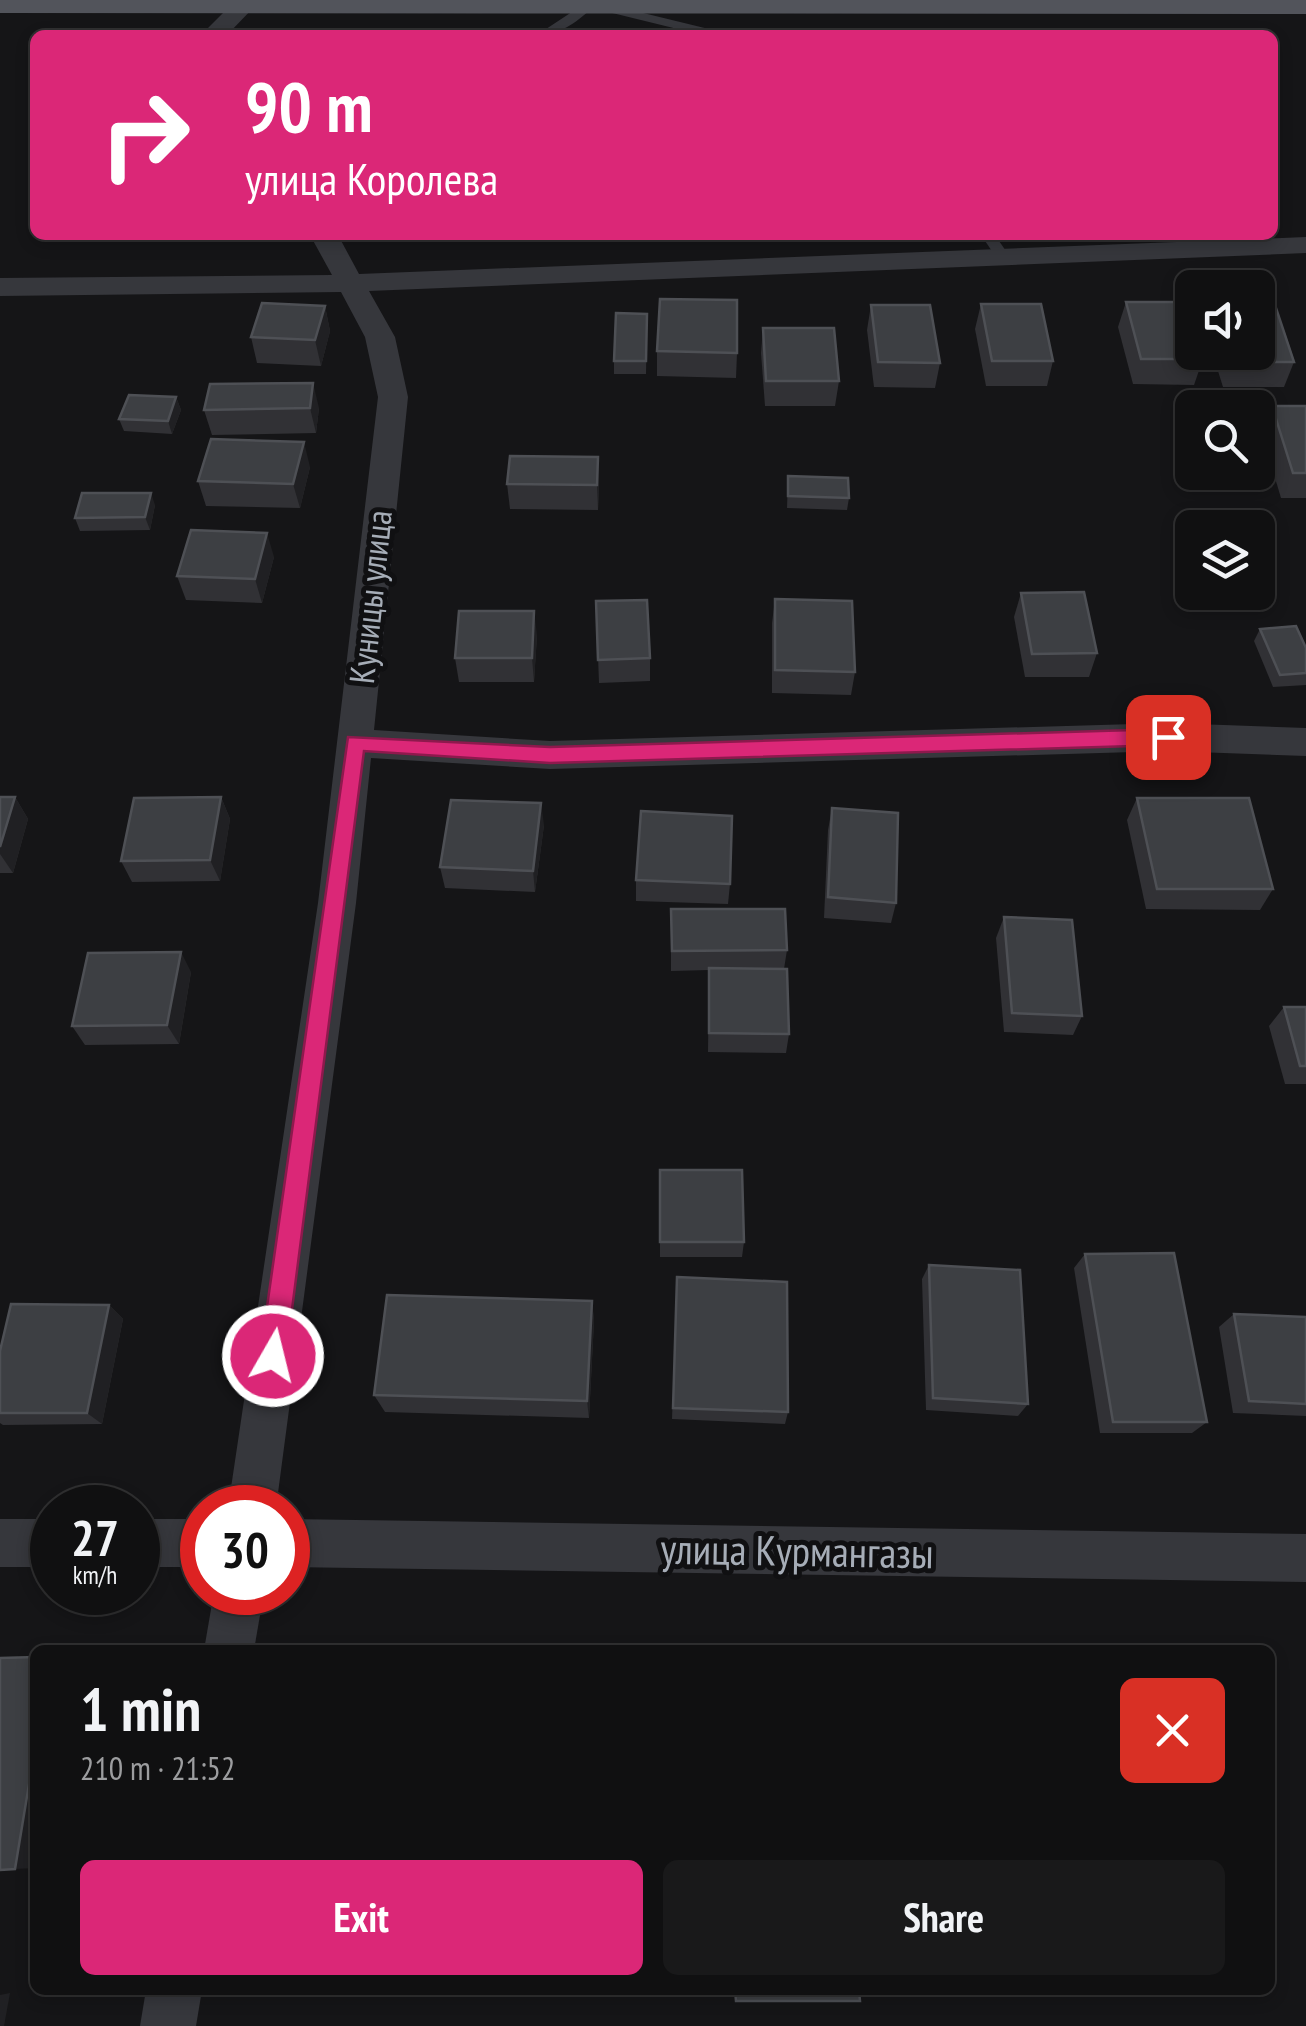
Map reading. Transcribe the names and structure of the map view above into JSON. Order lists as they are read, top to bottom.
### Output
{
  "streets": {
    "street": ["Куницы улица", "улица Курмангазы"]
  },
  "page": {
    "turn": ["90 m", "улица Королева"],
    "speed": "27 km/h",
    "limit": "30",
    "heading": ["1 min", "210 m · 21:52"],
    "buttons": ["Exit", "Share"]
  }
}
